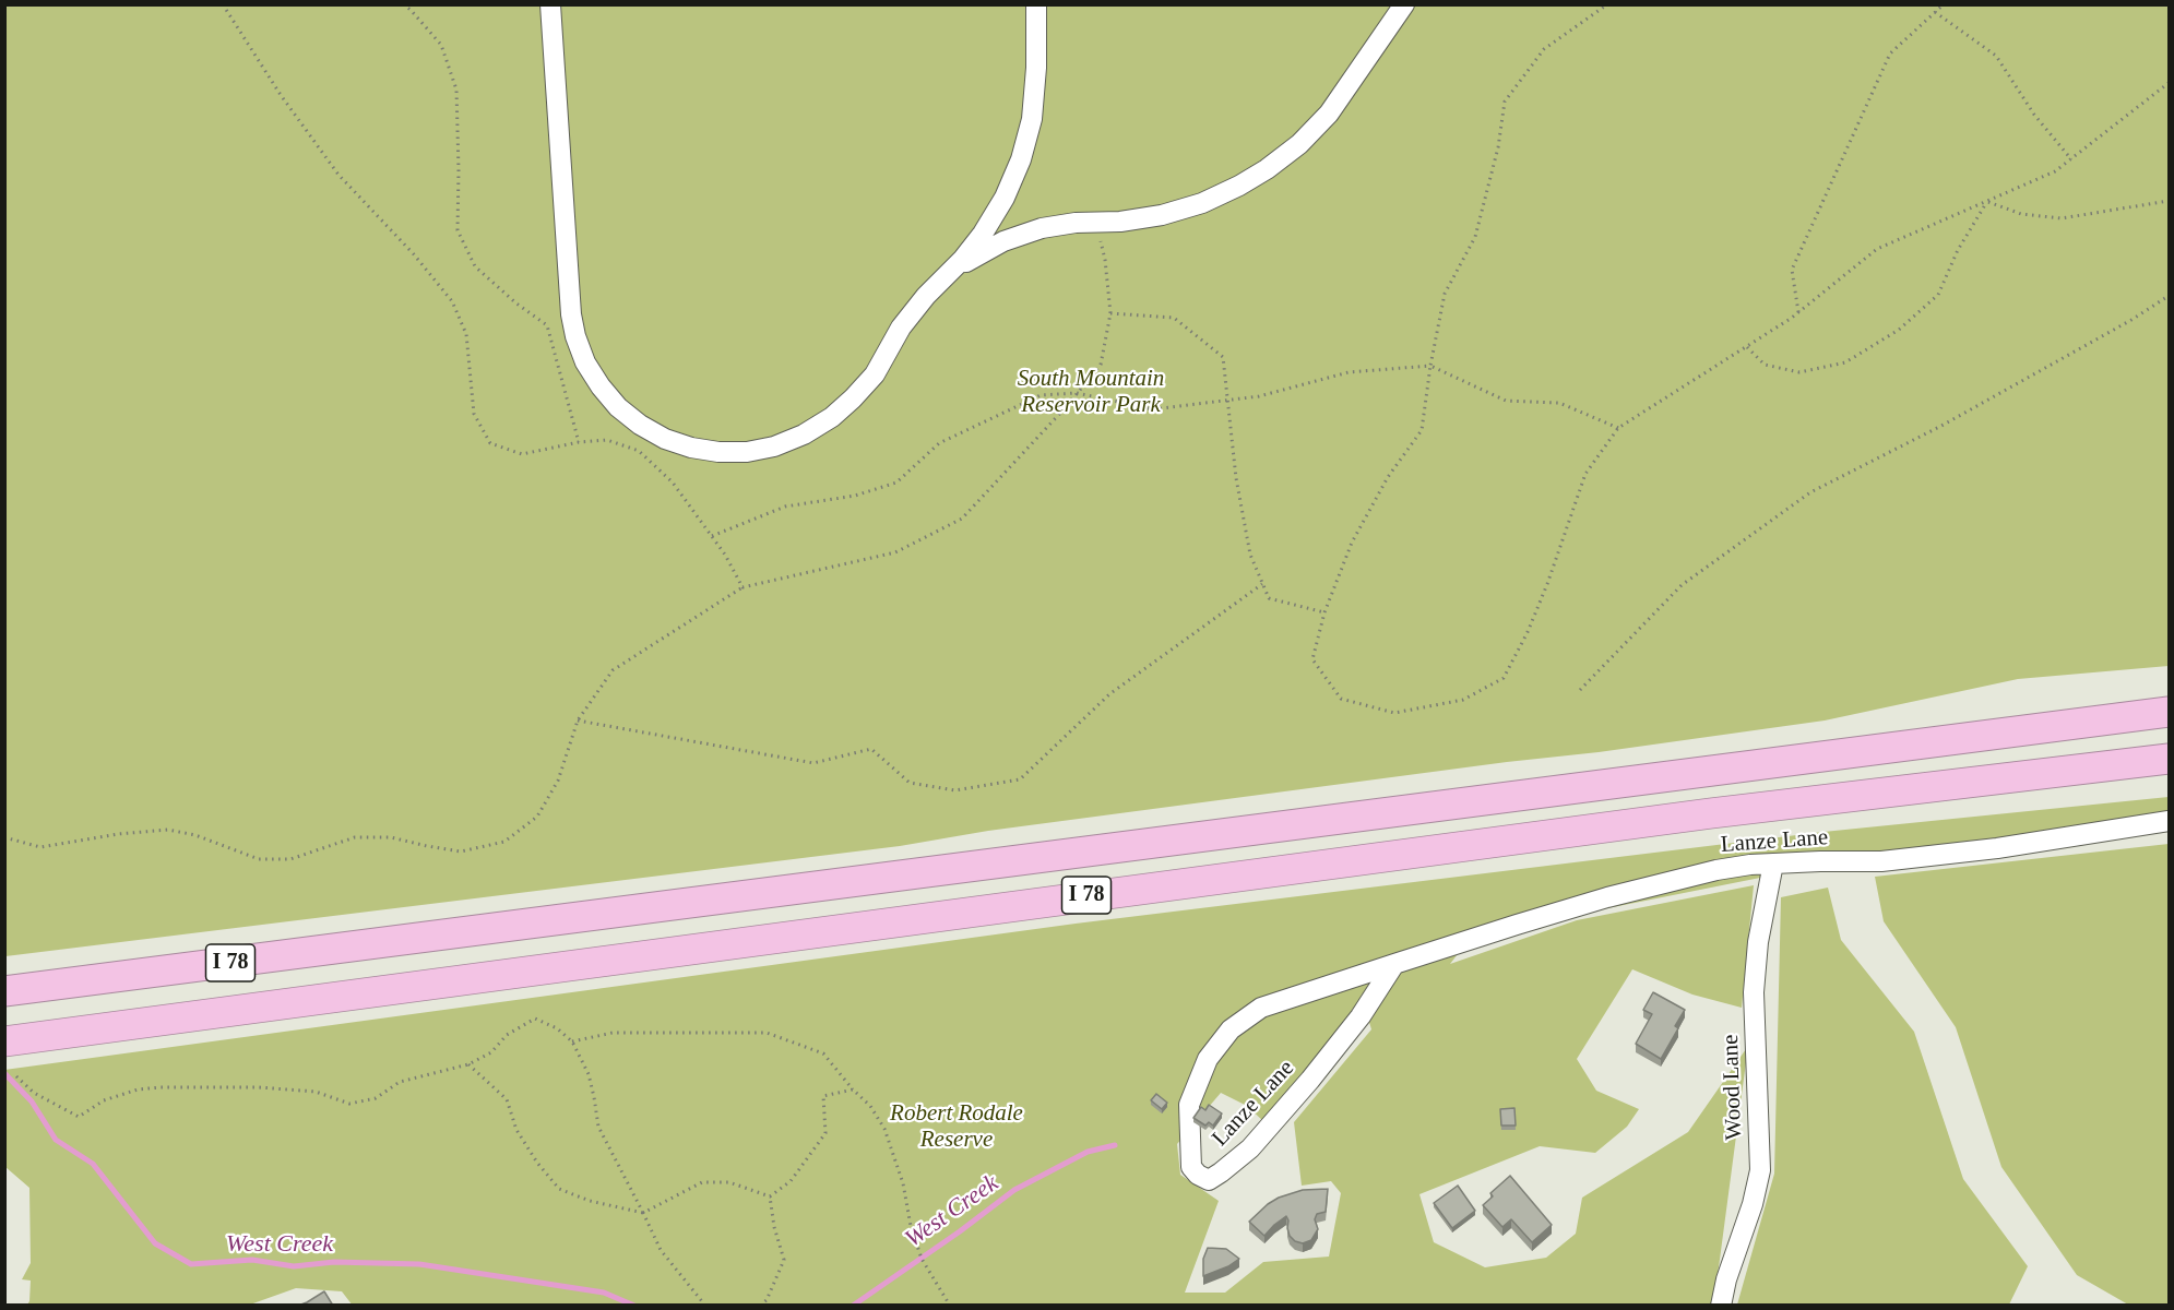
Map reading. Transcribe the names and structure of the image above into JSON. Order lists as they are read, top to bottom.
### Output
{
  "streets": {
    "highway": ["I 78"],
    "street": ["Lanze Lane", "Wood Lane"]
  },
  "crossings": [
    ["Lanze Lane", "Wood Lane"]
  ],
  "water": ["West Creek"],
  "parks": ["South Mountain Reservoir Park", "Robert Rodale Reserve"]
}
